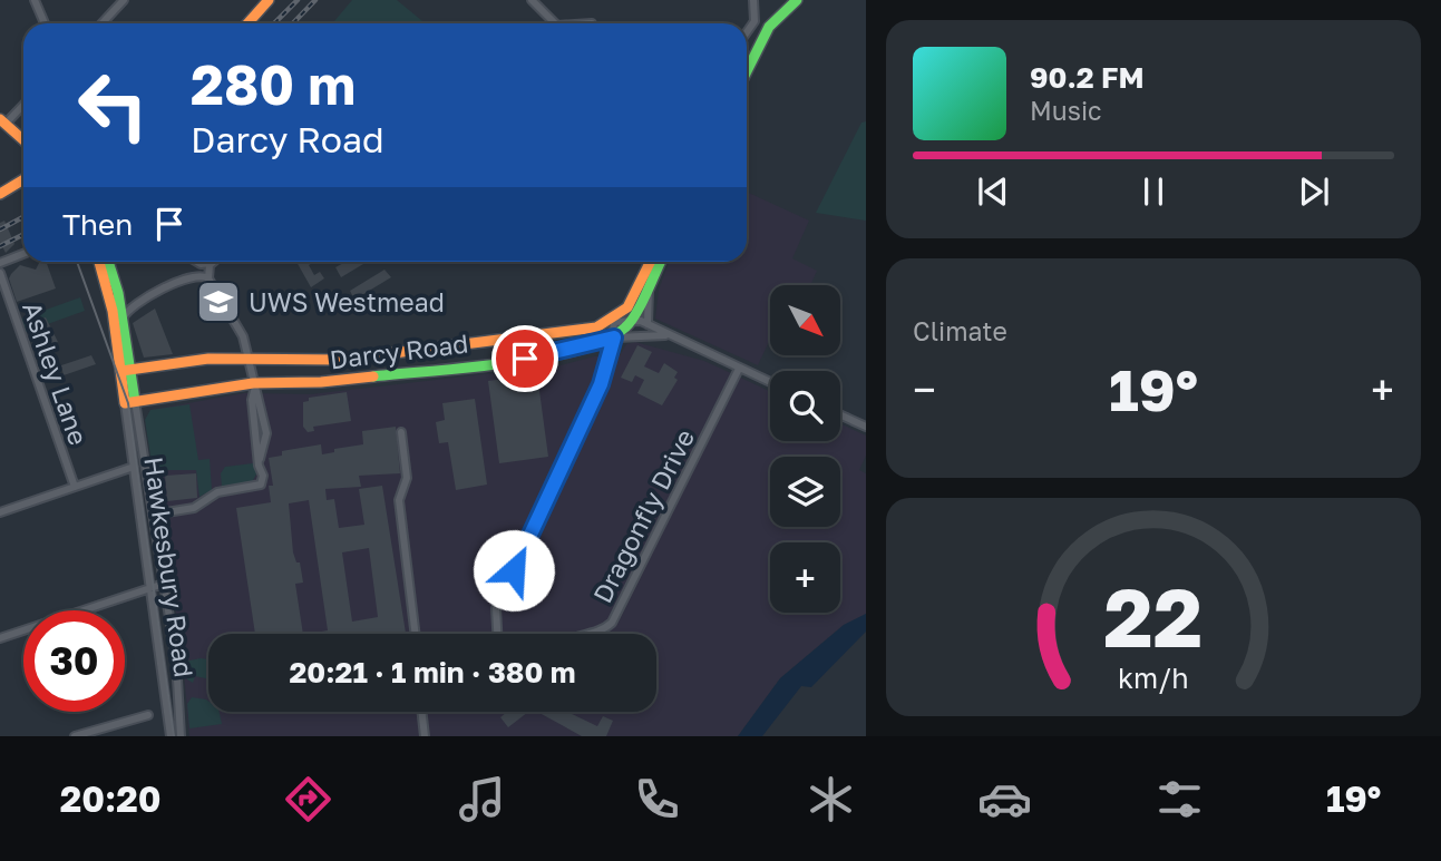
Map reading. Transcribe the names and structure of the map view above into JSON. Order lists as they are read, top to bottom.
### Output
{
  "streets": {
    "street": [
      "Darcy Road",
      "Ashley Lane",
      "Dragonfly Drive",
      "Hawkesbury Road"
    ]
  },
  "crossings": [
    ["Darcy Road", "Hawkesbury Road"]
  ],
  "places": {
    "school or university": ["UWS Westmead"]
  },
  "north": "bottom right",
  "page": {
    "turn": ["280 m", "Darcy Road"],
    "song": ["90.2 FM", "Music"],
    "then": "Then",
    "tile": "Climate",
    "map_buttons": "+",
    "heat": ["−", "19°", "+"],
    "limit": "30",
    "trip": "20:21 · 1 min · 380 m",
    "tabs": ["20:20", "19°"],
    "gauge": ["22", "km/h"]
  }
}
